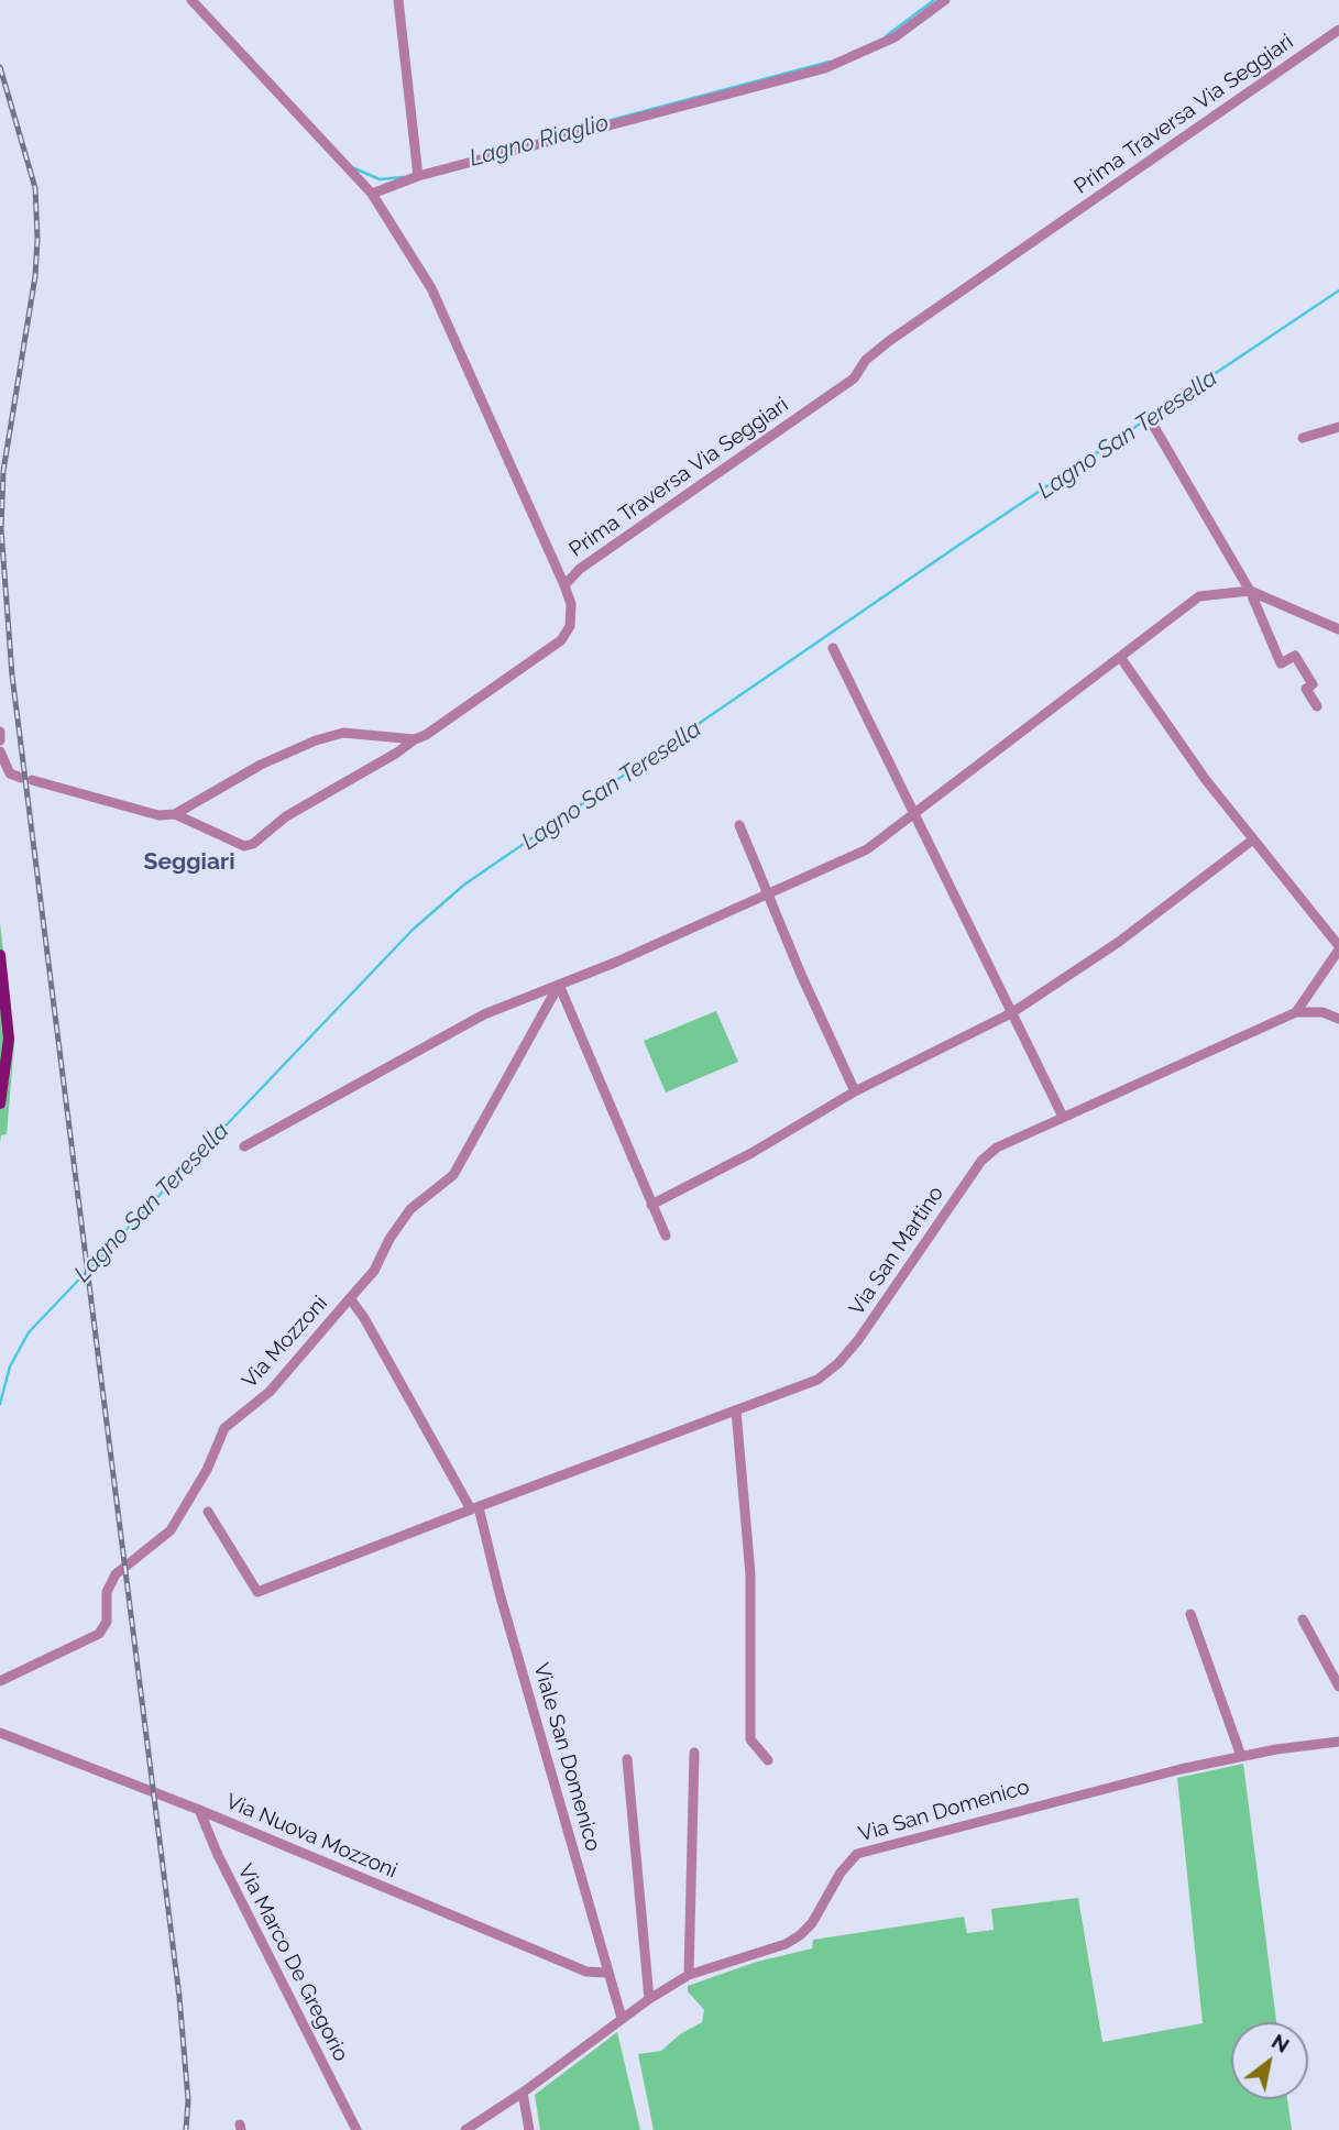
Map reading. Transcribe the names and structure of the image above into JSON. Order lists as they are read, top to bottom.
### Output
{
  "streets": {
    "street": [
      "Prima Traversa Via Seggiari",
      "Via San Martino",
      "Via Mozzoni",
      "Viale San Domenico",
      "Via San Domenico",
      "Via Nuova Mozzoni",
      "Via Marco De Gregorio"
    ]
  },
  "crossings": [
    ["Via San Martino", "Via Mozzoni"],
    ["Via San Martino", "Viale San Domenico"],
    ["Via Mozzoni", "Viale San Domenico"],
    ["Viale San Domenico", "Via San Domenico"],
    ["Viale San Domenico", "Via Nuova Mozzoni"],
    ["Via Nuova Mozzoni", "Via Marco De Gregorio"]
  ],
  "districts": ["Seggiari"],
  "water": ["Lagno Riaglio", "Lagno San Teresella"],
  "north": "top right"
}
